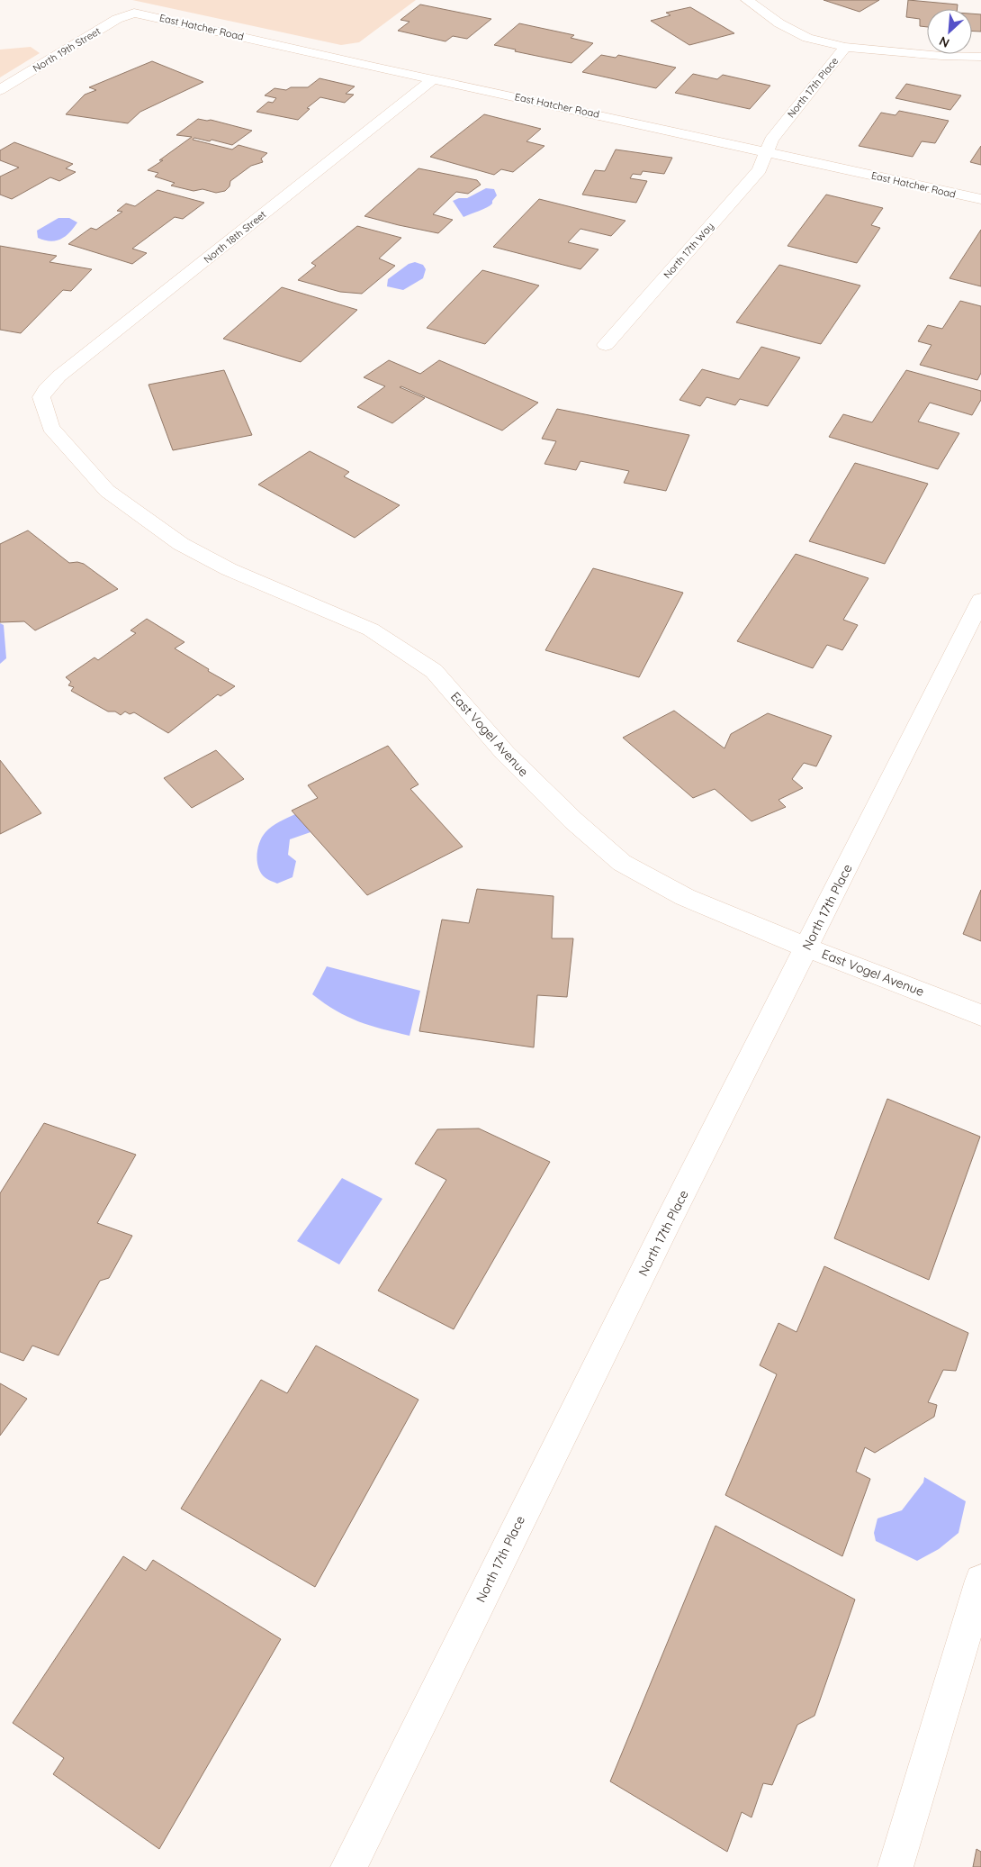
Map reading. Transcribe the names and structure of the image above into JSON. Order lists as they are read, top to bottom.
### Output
{
  "streets": {
    "street": [
      "East Hatcher Road",
      "North 19th Street",
      "North 17th Place",
      "North 18th Street",
      "North 17th Way",
      "East Vogel Avenue"
    ]
  },
  "crossings": [
    ["East Hatcher Road", "North 19th Street"],
    ["East Hatcher Road", "North 17th Place"],
    ["East Hatcher Road", "North 18th Street"],
    ["East Hatcher Road", "North 17th Way"],
    ["North 17th Place", "North 17th Way"],
    ["North 17th Place", "East Vogel Avenue"],
    ["North 18th Street", "East Vogel Avenue"]
  ],
  "north": "bottom left"
}
